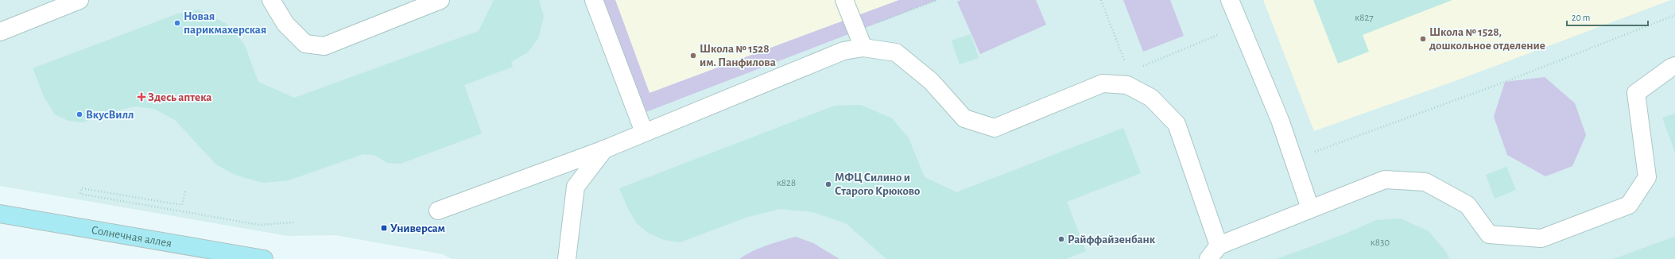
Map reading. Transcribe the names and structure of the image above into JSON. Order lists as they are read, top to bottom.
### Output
{
  "streets": {
    "main road": ["Солнечная аллея"]
  },
  "places": {
    "other": [
      "Новая парикмахерская",
      "Школа № 1528, дошкольное отделение",
      "Школа № 1528 им. Панфилова",
      "ВкусВилл",
      "МФЦ Силино и Старого Крюково",
      "Райффайзенбанк"
    ],
    "health": ["Здесь аптека"],
    "transit": ["Универсам"]
  },
  "house_numbers": ["к827", "к828", "к830"],
  "scale_bar": "20 m"
}
